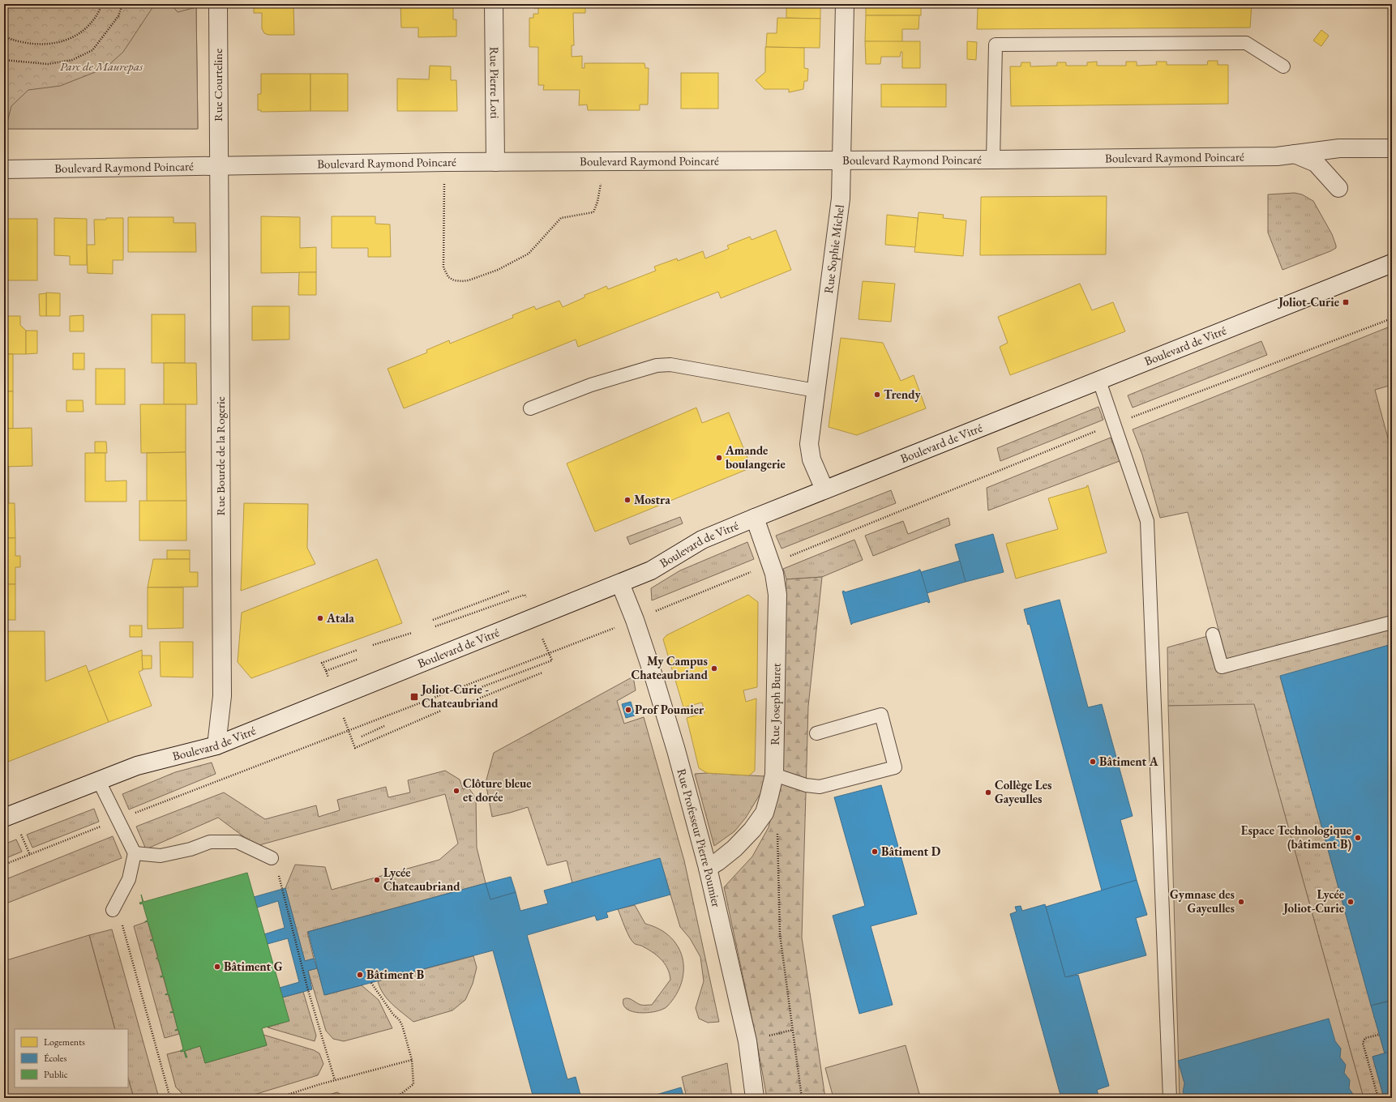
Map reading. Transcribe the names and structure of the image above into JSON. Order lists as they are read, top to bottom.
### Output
{
  "streets": {
    "street": [
      "Rue Pierre Loti",
      "Rue Courteline",
      "Boulevard Raymond Poincaré",
      "Rue Sophie Michel",
      "Boulevard de Vitré",
      "Rue Bourde de la Rogerie",
      "Rue Joseph Buret",
      "Rue Professeur Pierre Poumier"
    ]
  },
  "crossings": [
    ["Rue Pierre Loti", "Boulevard Raymond Poincaré"],
    ["Rue Courteline", "Boulevard Raymond Poincaré"],
    ["Rue Courteline", "Rue Bourde de la Rogerie"],
    ["Boulevard Raymond Poincaré", "Rue Sophie Michel"],
    ["Boulevard Raymond Poincaré", "Rue Bourde de la Rogerie"],
    ["Rue Sophie Michel", "Boulevard de Vitré"],
    ["Boulevard de Vitré", "Rue Bourde de la Rogerie"],
    ["Boulevard de Vitré", "Rue Joseph Buret"],
    ["Boulevard de Vitré", "Rue Professeur Pierre Poumier"],
    ["Rue Joseph Buret", "Rue Professeur Pierre Poumier"]
  ],
  "parks": ["Parc de Maurepas"],
  "places": {
    "transit": ["Joliot-Curie", "Joliot-Curie - Chateaubriand"],
    "other": [
      "Trendy",
      "Amande boulangerie",
      "Mostra",
      "Atala",
      "My Campus Chateaubriand",
      "Prof Poumier",
      "Bâtiment A",
      "Clôture bleue et dorée",
      "Collège Les Gayeulles",
      "Espace Technologique (bâtiment B)",
      "Bâtiment D",
      "Lycée Chateaubriand",
      "Gymnase des Gayeulles",
      "Lycée Joliot-Curie",
      "Bâtiment G",
      "Bâtiment B"
    ]
  },
  "legend": ["Logements", "Écoles", "Public"]
}
